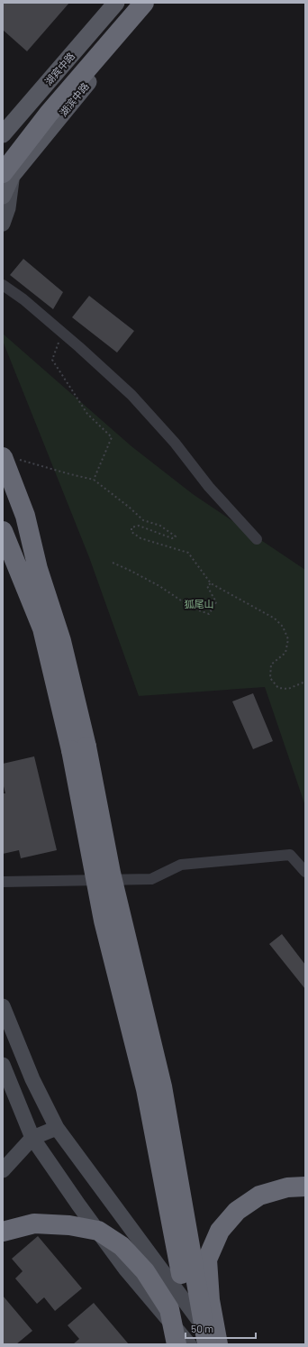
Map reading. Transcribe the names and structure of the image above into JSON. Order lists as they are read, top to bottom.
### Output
{
  "streets": {
    "main road": ["湖宾中路"]
  },
  "parks": ["狐尾山"],
  "scale_bar": "50 m"
}
